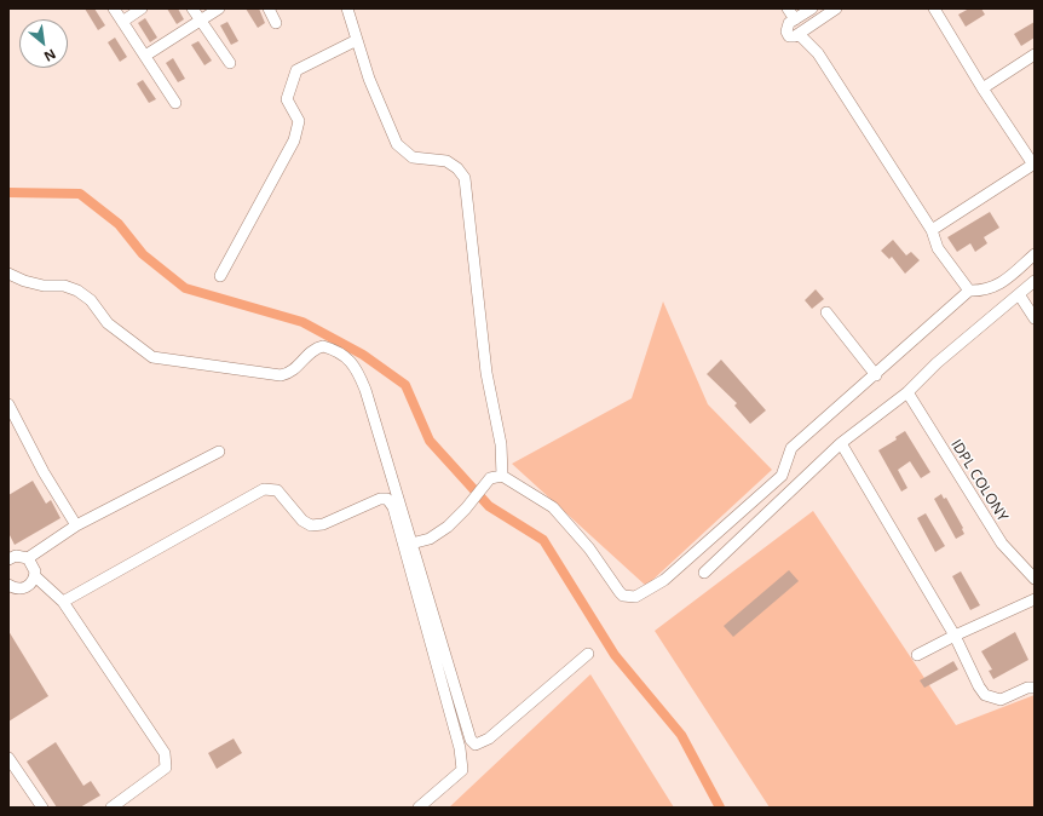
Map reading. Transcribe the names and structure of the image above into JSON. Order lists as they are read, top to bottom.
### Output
{
  "streets": {
    "street": ["IDPL COLONY"]
  },
  "north": "bottom right"
}
